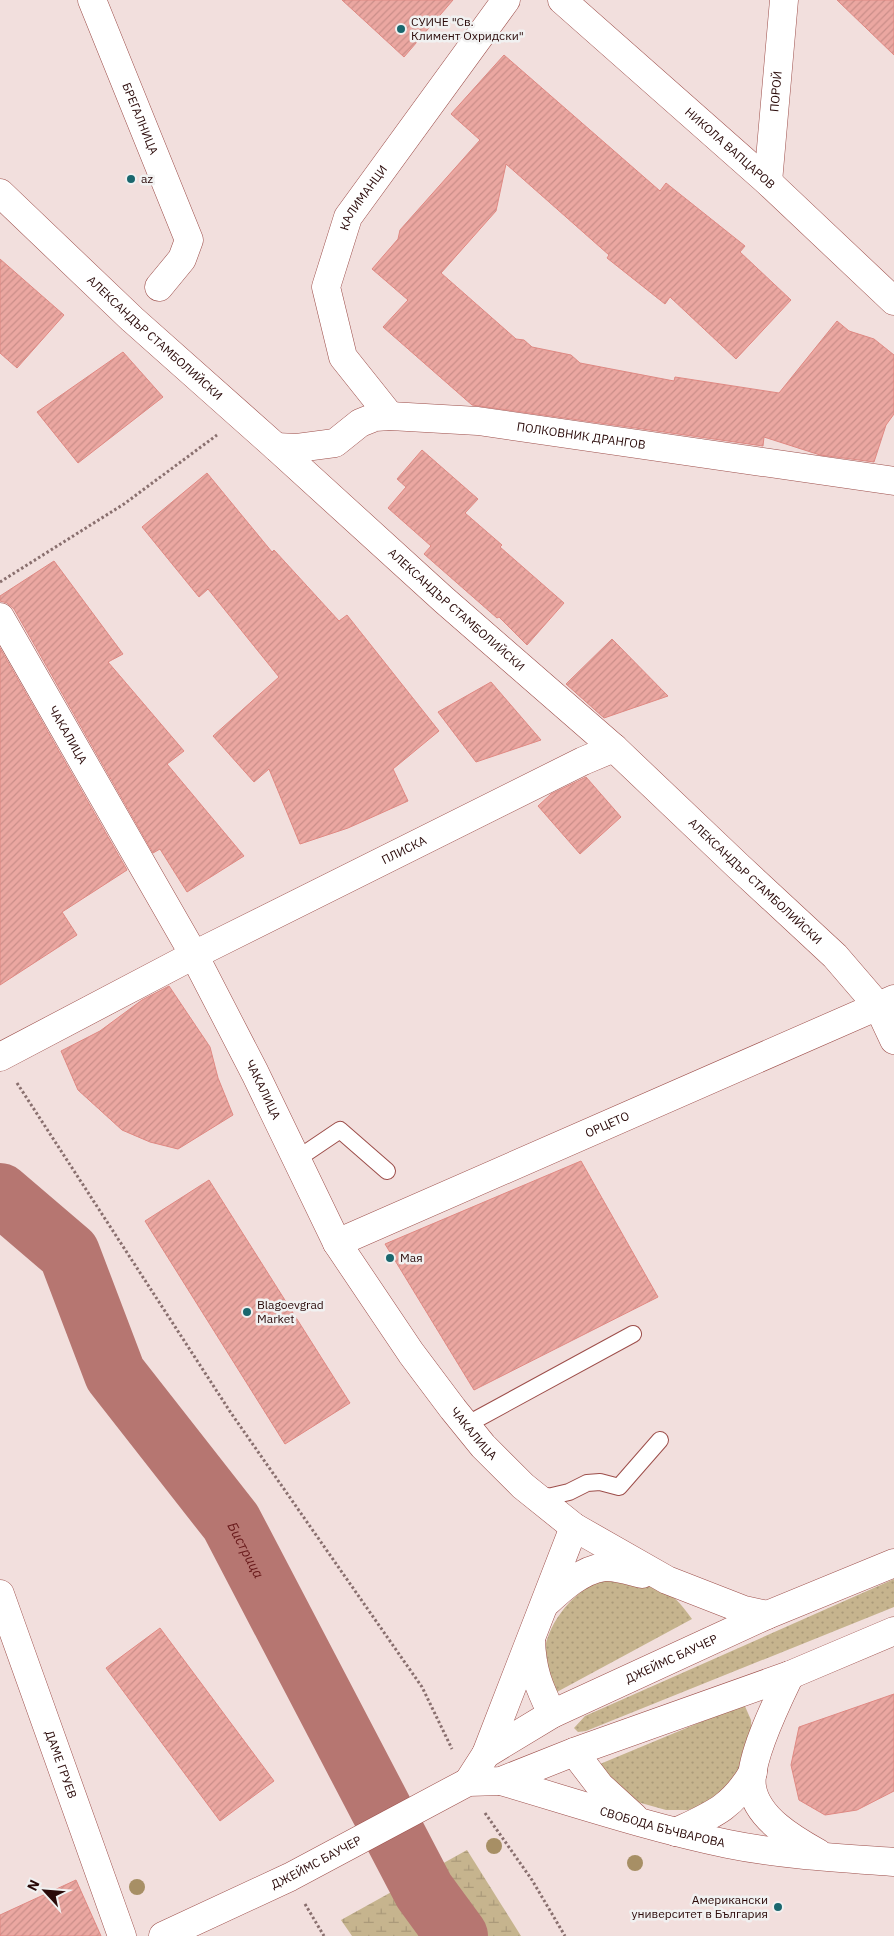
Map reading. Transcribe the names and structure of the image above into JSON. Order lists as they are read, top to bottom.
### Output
{
  "streets": {
    "street": [
      "ПОРОЙ",
      "БРЕГАЛНИЦА",
      "НИКОЛА ВАПЦАРОВ",
      "КАЛИМАНЦИ",
      "АЛЕКСАНДЪР СТАМБОЛИЙСКИ",
      "ПОЛКОВНИК ДРАНГОВ",
      "ЧАКАЛИЦА",
      "ПЛИСКА",
      "ОРЦЕТО",
      "ДЖЕЙМС БАУЧЕР",
      "ДАМЕ ГРУЕВ",
      "СВОБОДА БЪЧВАРОВА"
    ]
  },
  "crossings": [
    ["ПОРОЙ", "НИКОЛА ВАПЦАРОВ"],
    ["КАЛИМАНЦИ", "ПОЛКОВНИК ДРАНГОВ"],
    ["АЛЕКСАНДЪР СТАМБОЛИЙСКИ", "ПОЛКОВНИК ДРАНГОВ"],
    ["АЛЕКСАНДЪР СТАМБОЛИЙСКИ", "ПЛИСКА"],
    ["АЛЕКСАНДЪР СТАМБОЛИЙСКИ", "ОРЦЕТО"],
    ["ЧАКАЛИЦА", "ПЛИСКА"],
    ["ЧАКАЛИЦА", "ОРЦЕТО"],
    ["ЧАКАЛИЦА", "ДЖЕЙМС БАУЧЕР"],
    ["ДЖЕЙМС БАУЧЕР", "СВОБОДА БЪЧВАРОВА"]
  ],
  "water": ["Бистрица"],
  "places": [
    "СУИЧЕ \"Св. Климент Охридски\"",
    "az",
    "Мая",
    "Blagoevgrad Market",
    "Американски университет в България"
  ],
  "north": "top left"
}
